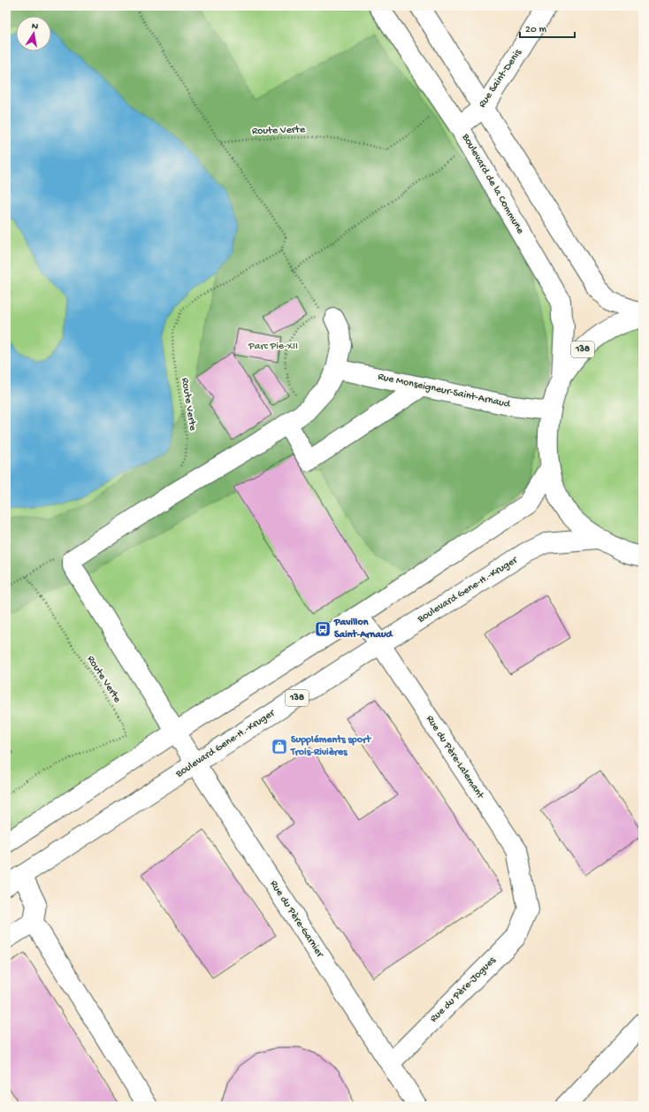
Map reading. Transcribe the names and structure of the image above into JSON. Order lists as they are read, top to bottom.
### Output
{
  "streets": {
    "main road": [
      "Rue Saint-Denis",
      "Boulevard de la Commune",
      "138",
      "Rue Monseigneur-Saint-Arnaud",
      "Boulevard Gene-H.-Kruger",
      "Rue du Père-Lalemant",
      "Rue du Père-Garnier",
      "Rue du Père-Jogues"
    ],
    "path": ["Route Verte"]
  },
  "crossings": [
    ["Rue Saint-Denis", "Boulevard de la Commune"],
    ["Boulevard de la Commune", "138"],
    ["138", "Rue Monseigneur-Saint-Arnaud"],
    ["Boulevard Gene-H.-Kruger", "Rue du Père-Lalemant"],
    ["Boulevard Gene-H.-Kruger", "Rue du Père-Garnier"],
    ["Rue du Père-Lalemant", "Rue du Père-Jogues"],
    ["Rue du Père-Garnier", "Rue du Père-Jogues"]
  ],
  "parks": ["Parc Pie-XII"],
  "places": {
    "bus stop": ["Pavillon Saint-Arnaud"],
    "shop": ["Suppléments sport Trois-Rivières"]
  },
  "scale_bar": "20 m",
  "north": "top"
}
